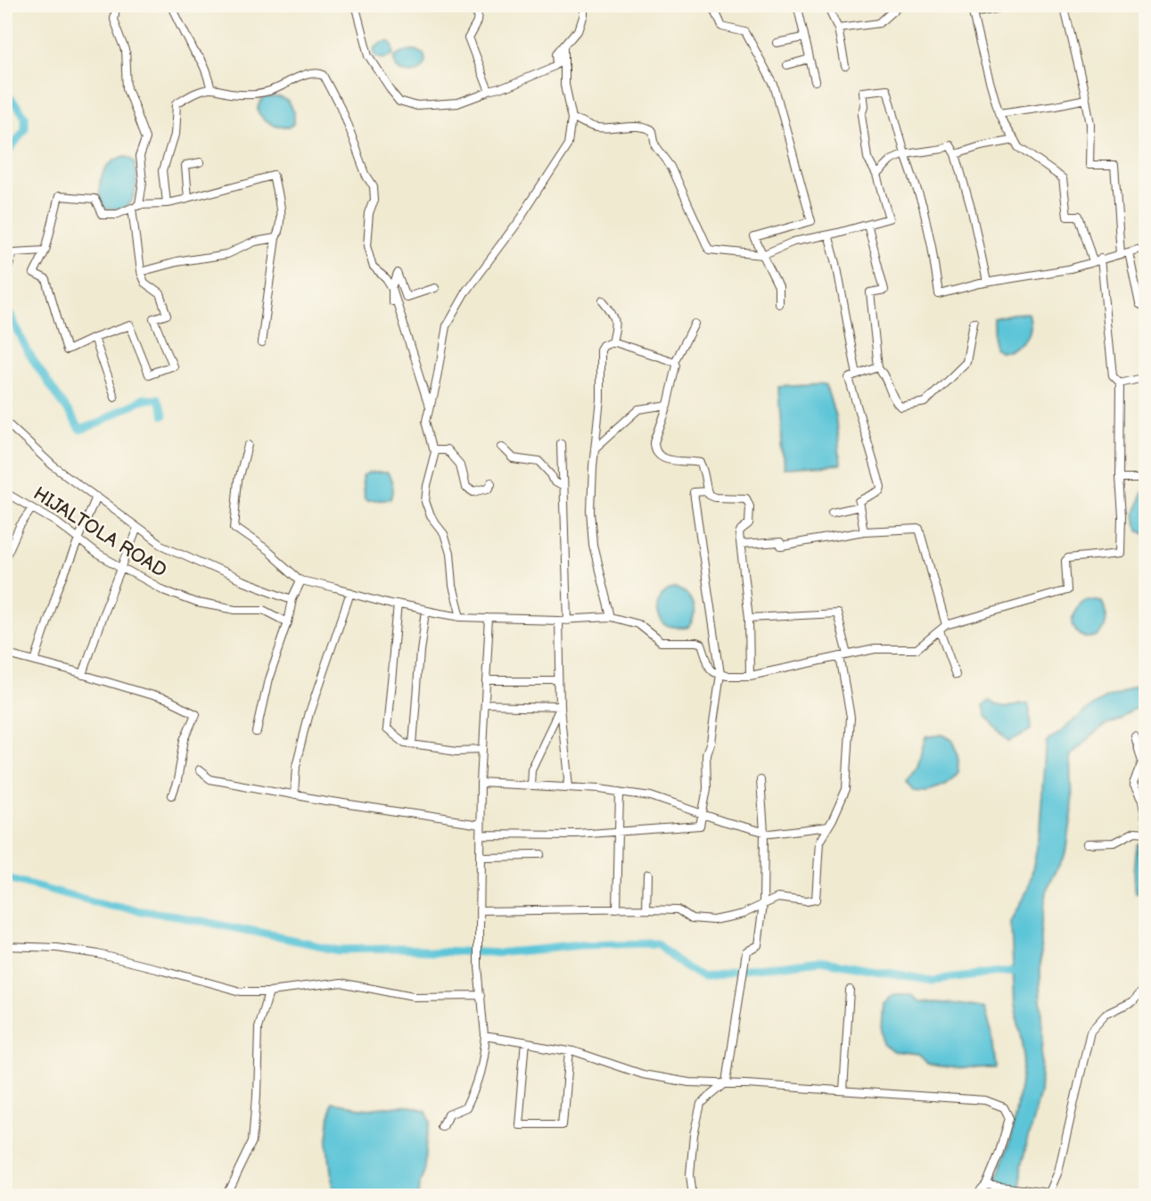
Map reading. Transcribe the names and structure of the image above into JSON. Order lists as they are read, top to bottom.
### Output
{
  "streets": {
    "street": ["HIJALTOLA ROAD"]
  }
}
